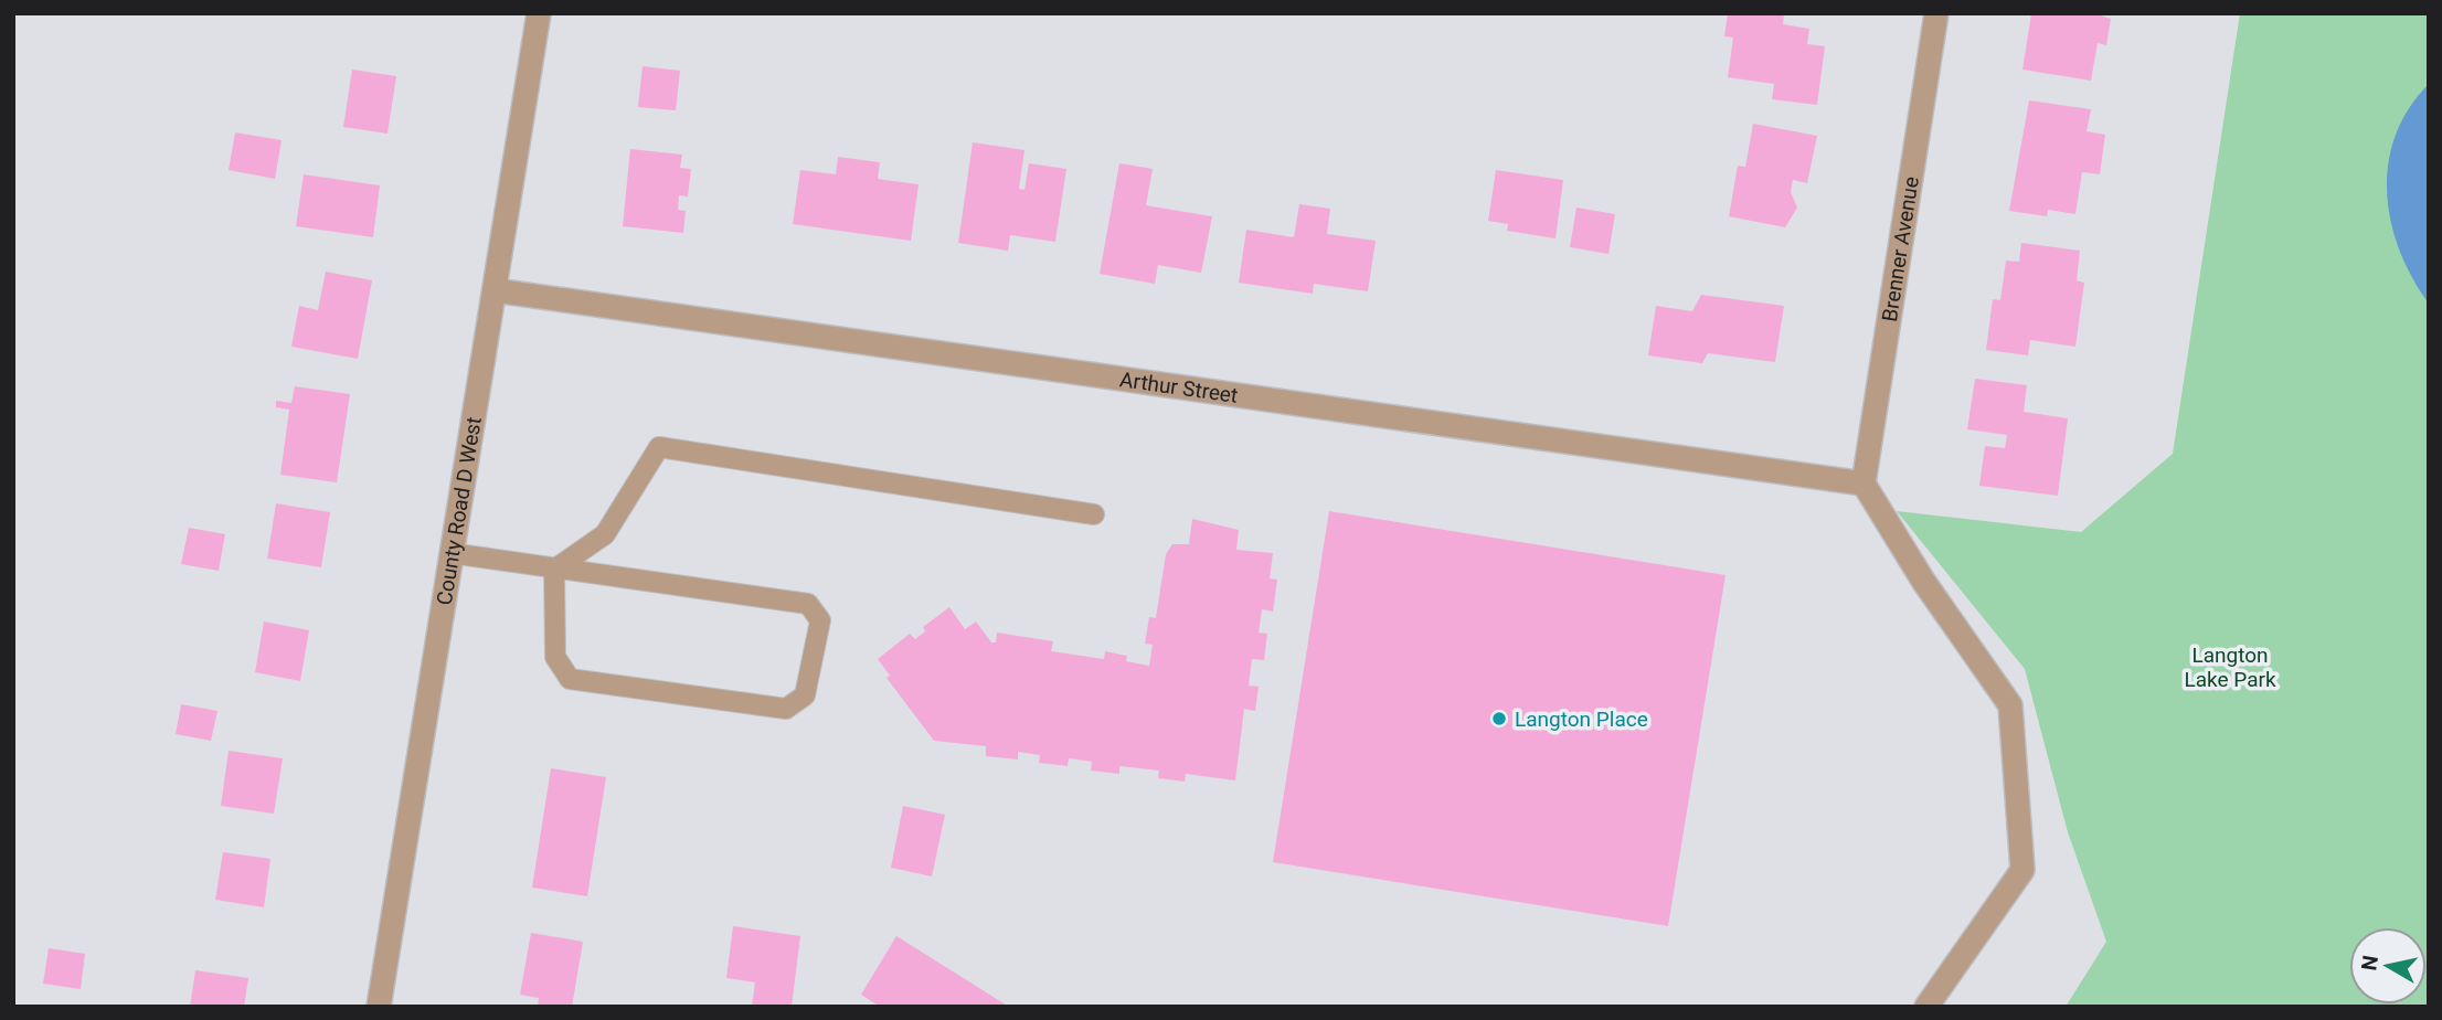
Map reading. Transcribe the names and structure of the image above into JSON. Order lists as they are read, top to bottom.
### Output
{
  "streets": {
    "street": ["Brenner Avenue", "Arthur Street", "County Road D West"]
  },
  "crossings": [
    ["Brenner Avenue", "Arthur Street"],
    ["Arthur Street", "County Road D West"]
  ],
  "parks": ["Langton Lake Park"],
  "places": ["Langton Place"],
  "north": "left"
}
